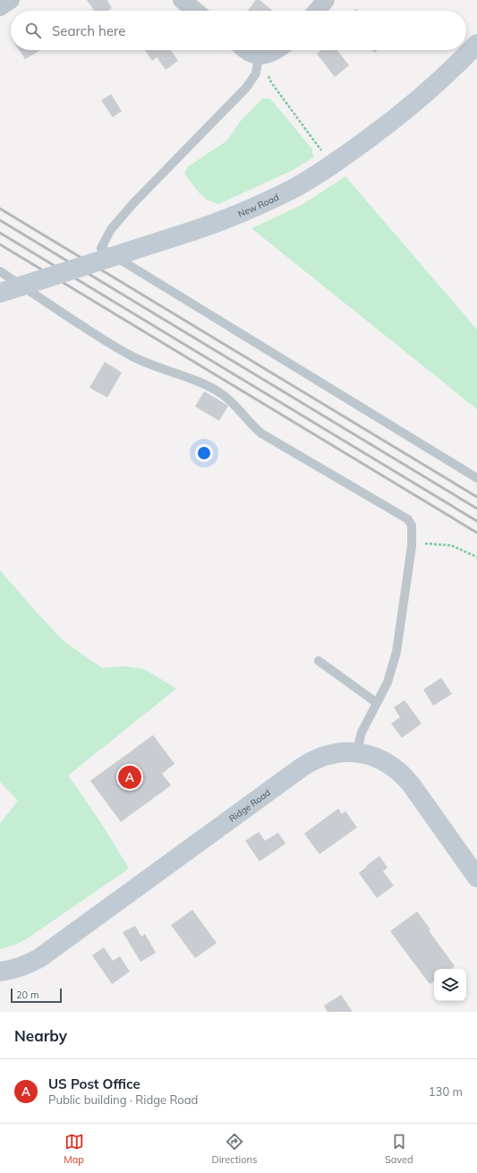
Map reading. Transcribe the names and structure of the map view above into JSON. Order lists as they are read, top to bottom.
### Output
{
  "streets": {
    "street": ["New Road", "Ridge Road"]
  },
  "scale_bar": "20 m",
  "page": {
    "search": "Search here",
    "pins": "A",
    "scale": "20 m",
    "heading": "Nearby",
    "list": [
      {
        "mark": "A",
        "name": "US Post Office",
        "note": "Public building · Ridge Road",
        "value": "130 m"
      }
    ],
    "nav": ["Map", "Directions", "Saved"]
  }
}
